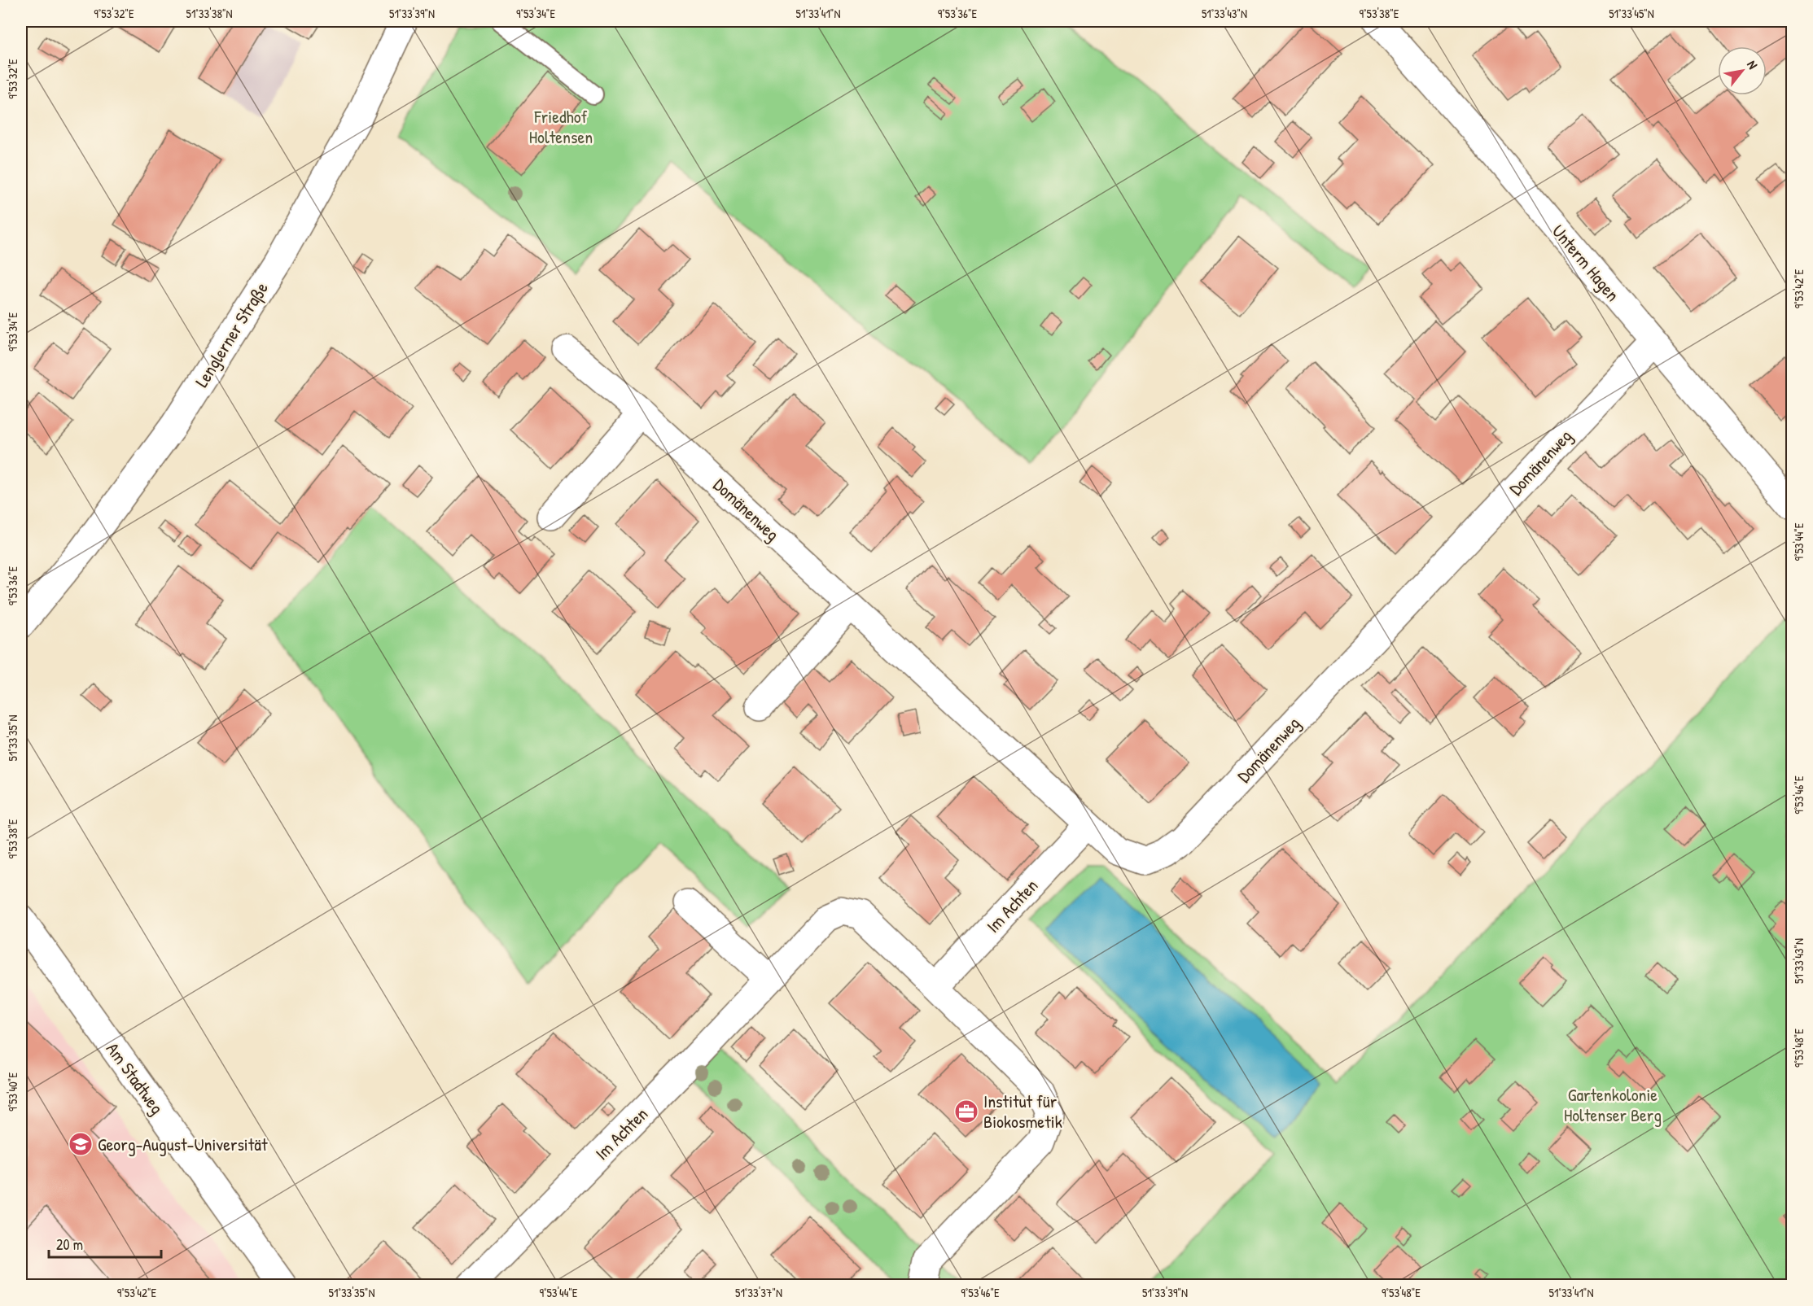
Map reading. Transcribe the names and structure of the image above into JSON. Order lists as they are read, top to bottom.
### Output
{
  "streets": {
    "street": [
      "Unterm Hagen",
      "Lenglerner Straße",
      "Domänenweg",
      "Im Achten",
      "Am Stadtweg"
    ]
  },
  "crossings": [
    ["Unterm Hagen", "Domänenweg"],
    ["Domänenweg", "Im Achten"]
  ],
  "parks": ["Friedhof Holtensen", "Gartenkolonie Holtenser Berg"],
  "places": {
    "office": ["Institut für Biokosmetik"],
    "school or university": ["Georg-August-Universität"]
  },
  "scale_bar": "20 m",
  "north": "top right",
  "coordinates": [
    "9°53'32\"E",
    "51°33'38\"N",
    "51°33'39\"N",
    "9°53'34\"E",
    "51°33'41\"N",
    "9°53'36\"E",
    "51°33'43\"N",
    "9°53'38\"E",
    "51°33'45\"N",
    "9°53'42\"E",
    "9°53'44\"E",
    "51°33'35\"N",
    "9°53'46\"E",
    "9°53'48\"E",
    "9°53'40\"E",
    "51°33'37\"N"
  ]
}
